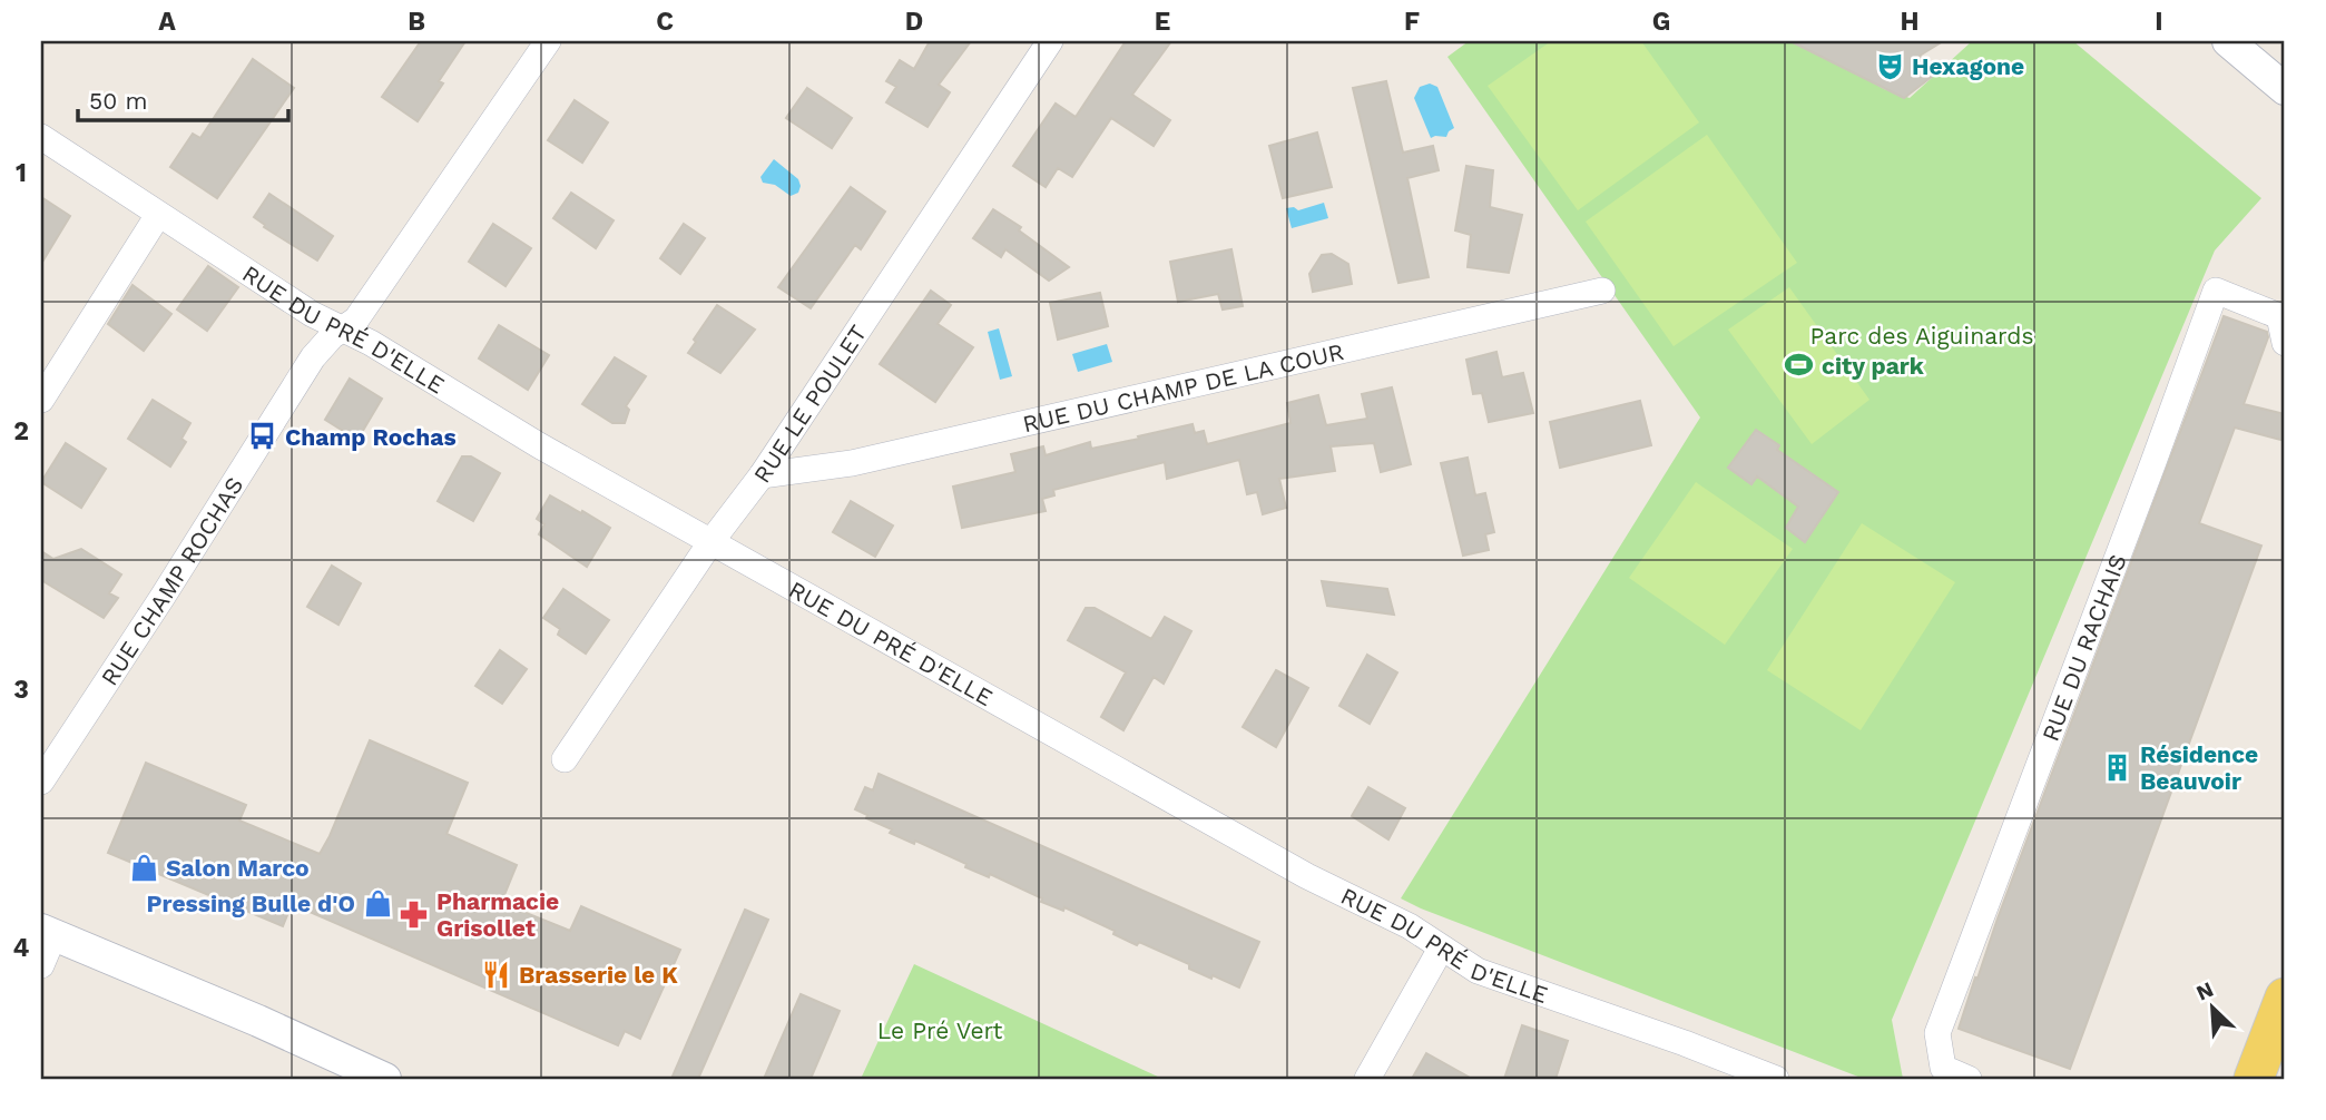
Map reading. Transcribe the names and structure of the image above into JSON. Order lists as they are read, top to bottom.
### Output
{
  "streets": {
    "street": [
      "RUE DU PRÉ D'ELLE",
      "RUE DU CHAMP DE LA COUR",
      "RUE LE POULET",
      "RUE CHAMP ROCHAS",
      "RUE DU RACHAIS"
    ]
  },
  "crossings": [
    ["RUE DU PRÉ D'ELLE", "RUE LE POULET"],
    ["RUE DU PRÉ D'ELLE", "RUE CHAMP ROCHAS"],
    ["RUE DU CHAMP DE LA COUR", "RUE LE POULET"]
  ],
  "parks": ["Parc des Aiguinards", "Le Pré Vert"],
  "places": {
    "theatre": ["Hexagone"],
    "sports": ["city park"],
    "bus stop": ["Champ Rochas"],
    "building": ["Résidence Beauvoir"],
    "shop": ["Salon Marco", "Pressing Bulle d'O"],
    "pharmacy": ["Pharmacie Grisollet"],
    "restaurant": ["Brasserie le K"]
  },
  "scale_bar": "50 m",
  "north": "top left",
  "grid": {
    "columns": [
      "A",
      "B",
      "C",
      "D",
      "E",
      "F",
      "G",
      "H",
      "I"
    ],
    "rows": [
      "1",
      "2",
      "3",
      "4"
    ]
  }
}
